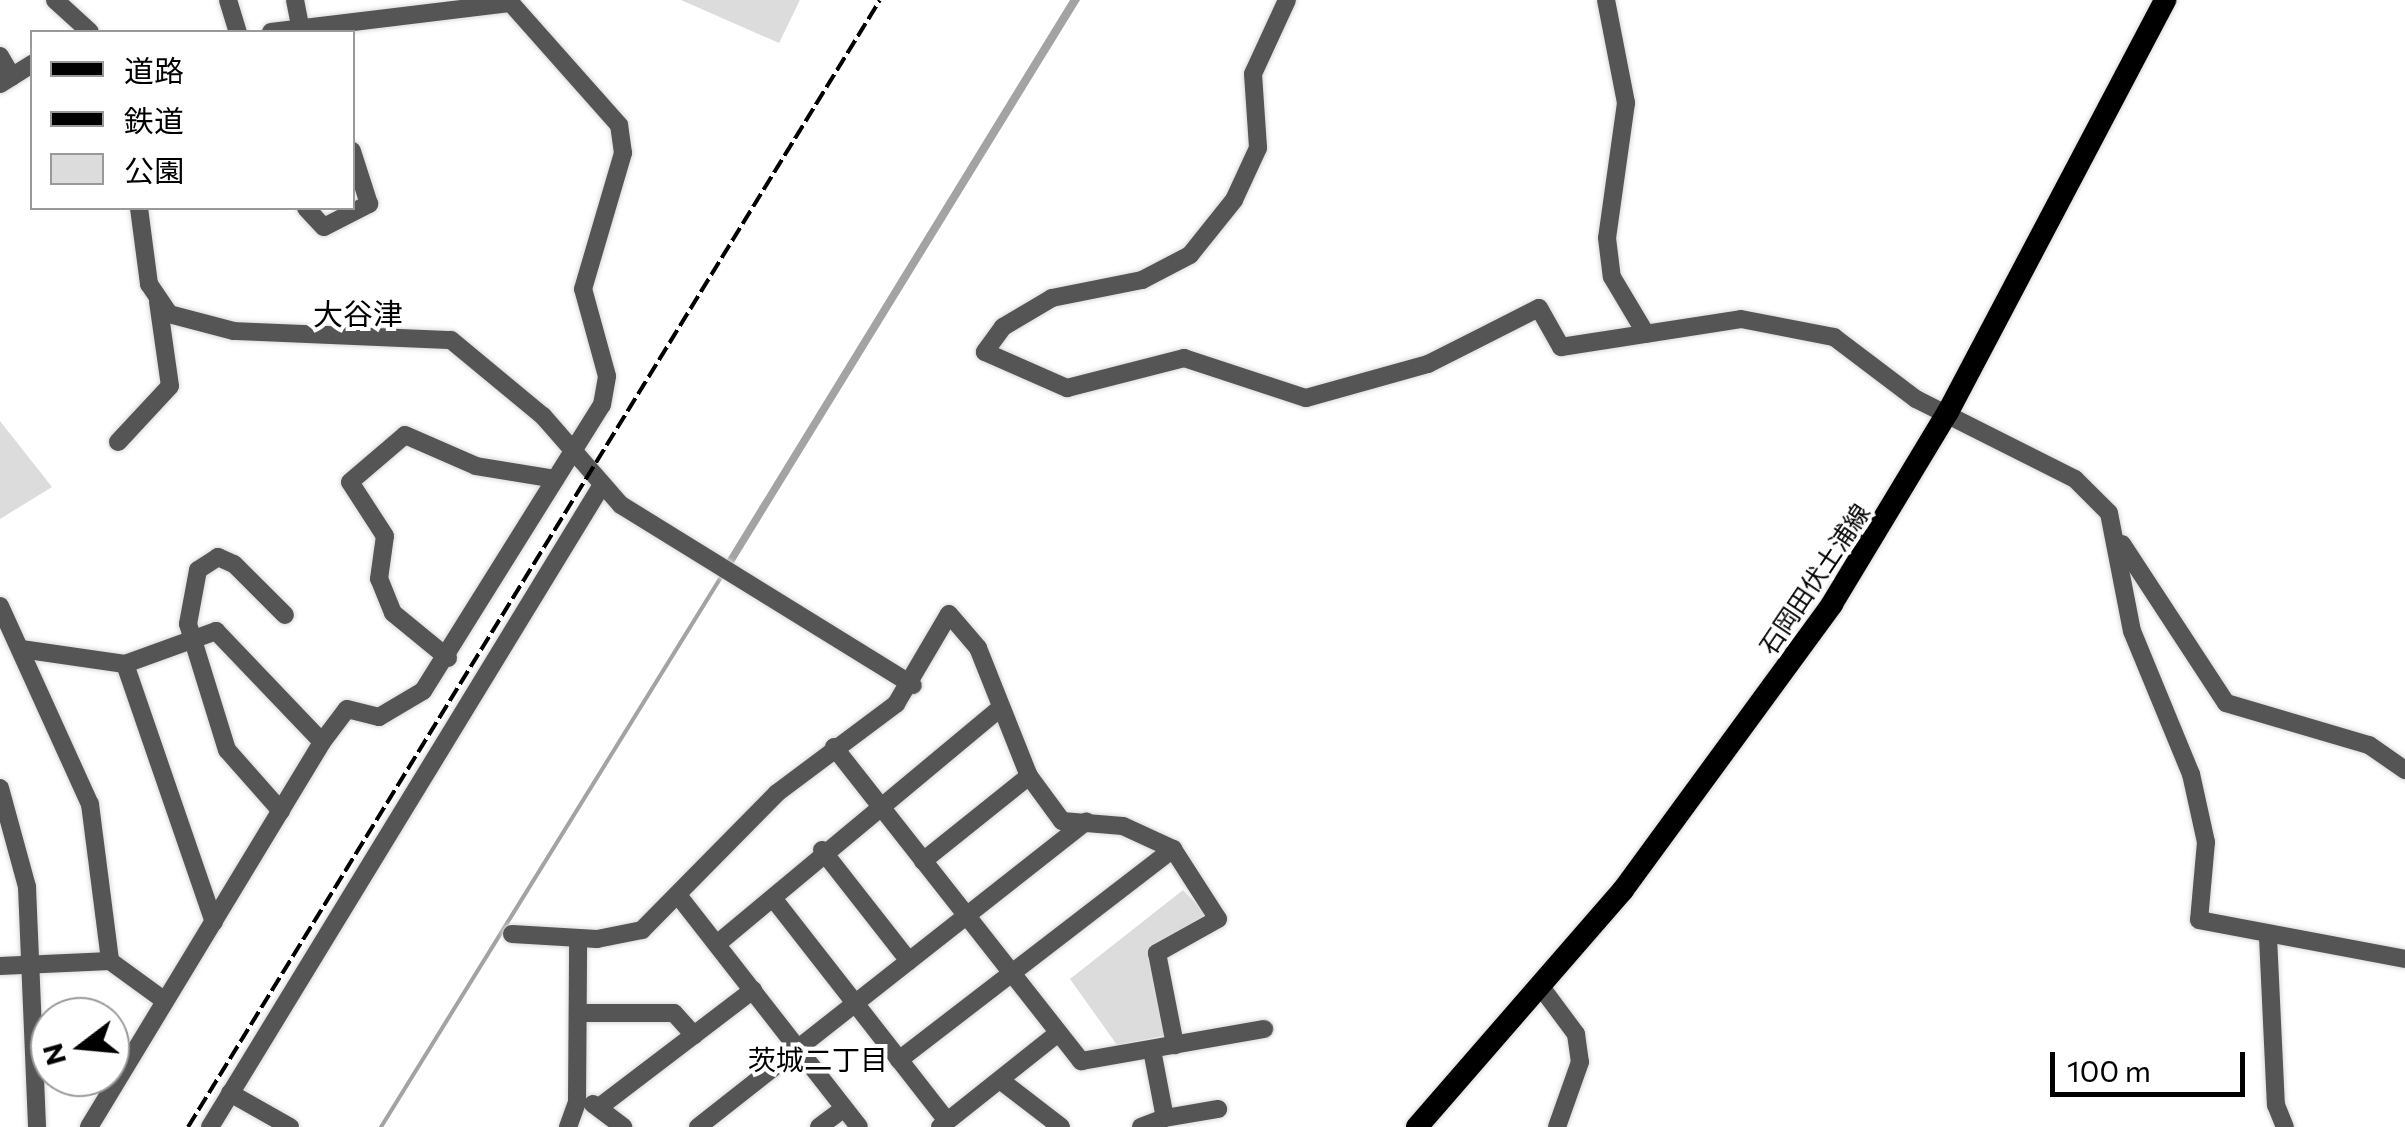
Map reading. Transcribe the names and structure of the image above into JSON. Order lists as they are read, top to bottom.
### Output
{
  "streets": {
    "main road": ["石岡田伏土浦線"]
  },
  "districts": ["大谷津", "茨城二丁目"],
  "legend": ["道路", "鉄道", "公園"],
  "scale_bar": "100 m",
  "north": "left"
}
